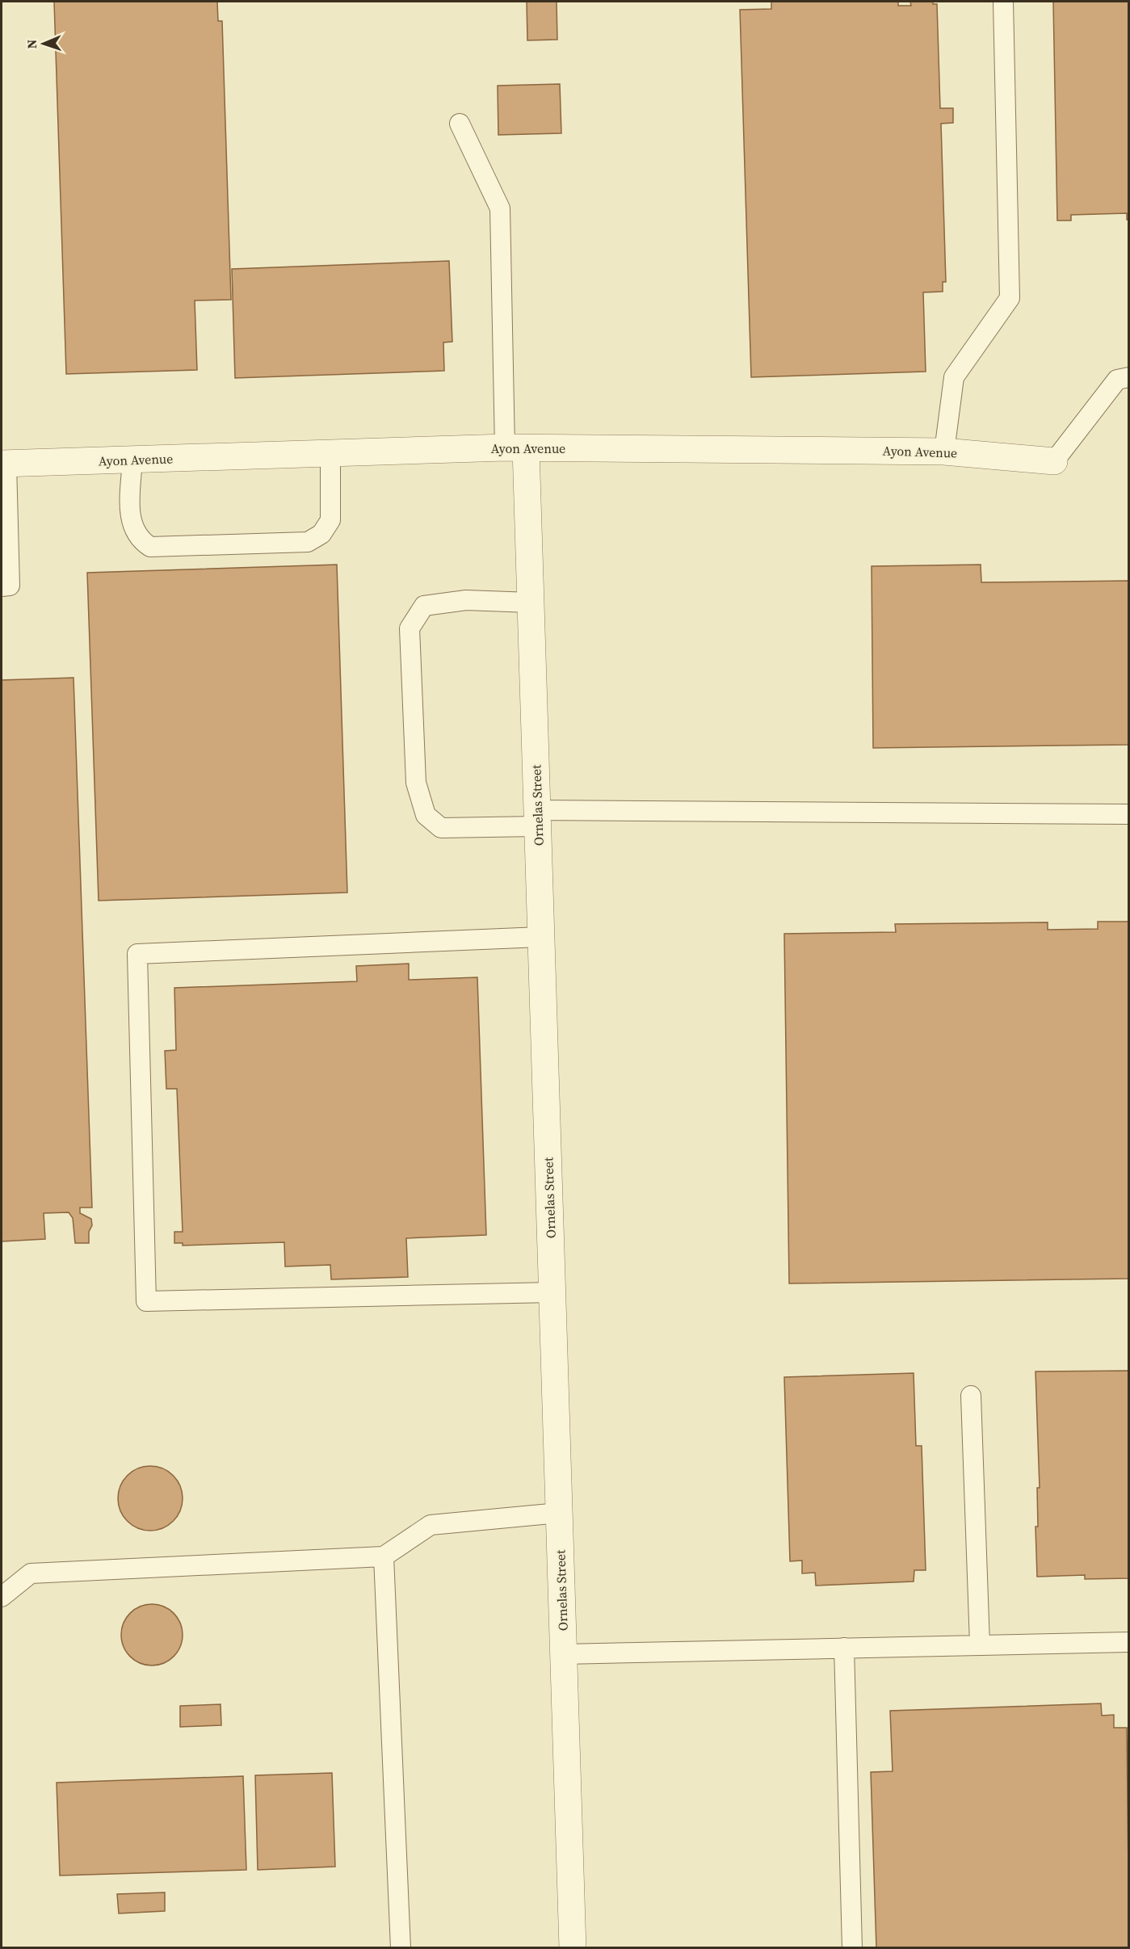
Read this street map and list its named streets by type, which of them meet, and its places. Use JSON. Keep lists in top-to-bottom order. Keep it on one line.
{"streets":{"street":["Ayon Avenue","Ornelas Street"]},"crossings":[["Ayon Avenue","Ornelas Street"]],"north":"left"}
